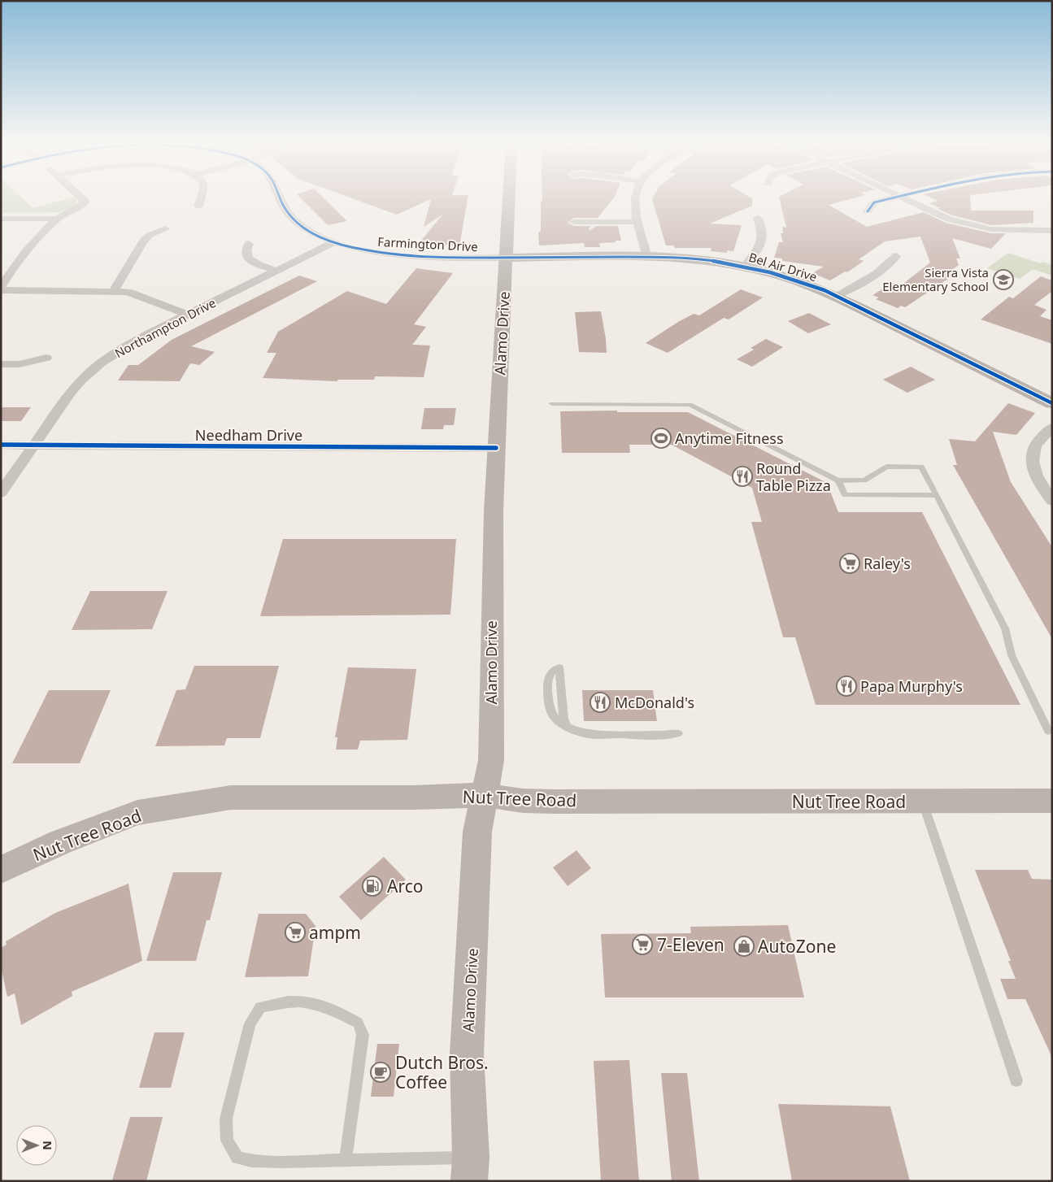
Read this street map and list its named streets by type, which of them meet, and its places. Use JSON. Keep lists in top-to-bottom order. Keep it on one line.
{"streets":{"main road":["Bel Air Drive","Alamo Drive","Nut Tree Road"],"street":["Farmington Drive","Northampton Drive","Needham Drive"]},"crossings":[["Farmington Drive","Bel Air Drive"],["Farmington Drive","Northampton Drive"],["Farmington Drive","Alamo Drive"],["Bel Air Drive","Alamo Drive"],["Northampton Drive","Needham Drive"],["Alamo Drive","Needham Drive"],["Alamo Drive","Nut Tree Road"]],"places":{"school or university":["Sierra Vista Elementary School"],"sports":["Anytime Fitness"],"restaurant":["Round Table Pizza","Papa Murphy's","McDonald's"],"supermarket":["Raley's","ampm","7-Eleven"],"fuel station":["Arco"],"shop":["AutoZone"],"cafe":["Dutch Bros. Coffee"]},"north":"right"}
